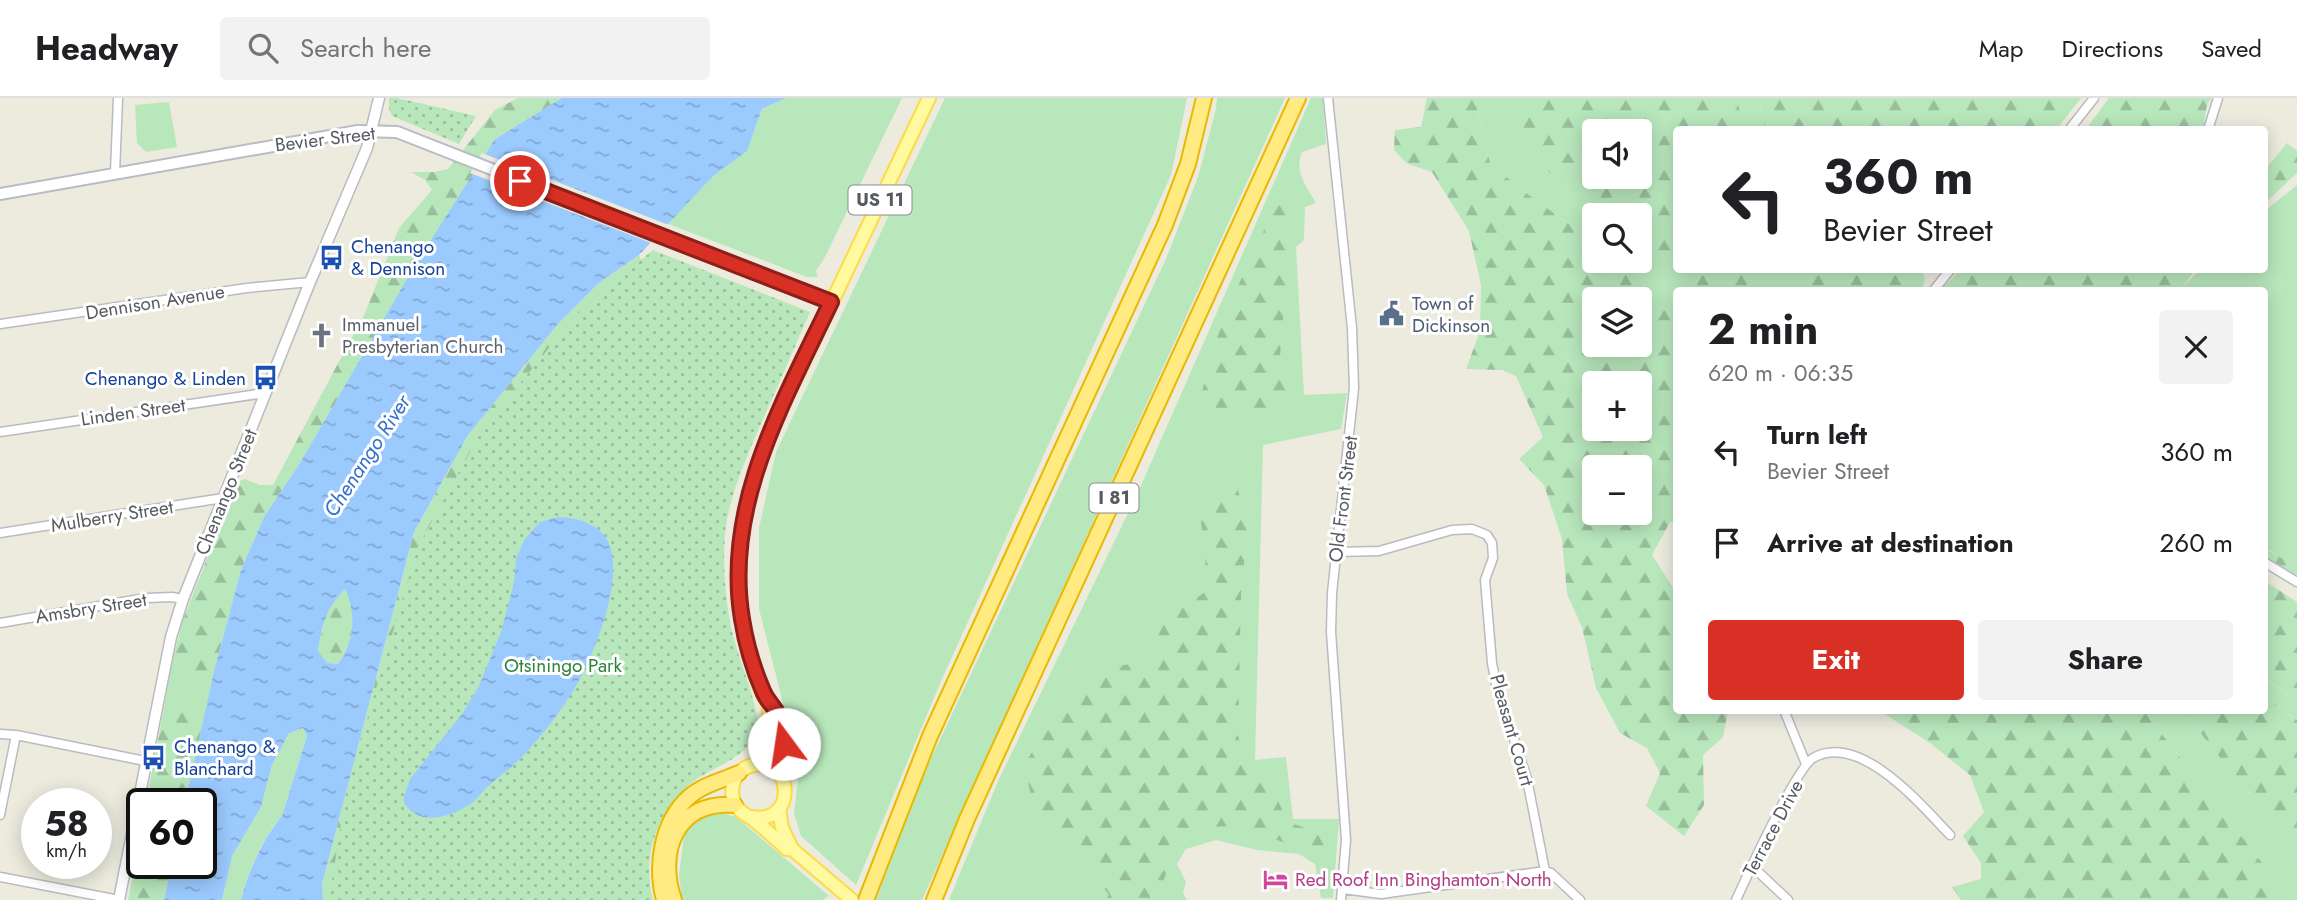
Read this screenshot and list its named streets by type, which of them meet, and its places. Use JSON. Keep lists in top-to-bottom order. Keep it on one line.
{"streets":{"highway":["I 81"],"main road":["Bevier Street","US 11"],"street":["Dennison Avenue","Linden Street","Chenango Street","Old Front Street","Mulberry Street","Amsbry Street","Pleasant Court","Terrace Drive"]},"crossings":[["Bevier Street","US 11"],["Bevier Street","Chenango Street"],["Dennison Avenue","Chenango Street"],["Linden Street","Chenango Street"],["Chenango Street","Mulberry Street"],["Chenango Street","Amsbry Street"],["Old Front Street","Pleasant Court"]],"water":["Chenango River"],"parks":["Otsiningo Park"],"places":{"bus stop":["Chenango & Dennison","Chenango & Linden","Chenango & Blanchard"],"public building":["Town of Dickinson"],"church":["Immanuel Presbyterian Church"],"hotel":["Red Roof Inn Binghamton North"]},"page":{"header":"Headway","search":"Search here","nav":["Map","Directions","Saved"],"map_buttons":["+","−"],"turn":["360 m","Bevier Street"],"heading":["2 min","620 m · 06:35"],"list":[{"name":"Turn left","note":"Bevier Street","value":"360 m"},{"name":"Arrive at destination","value":"260 m"}],"buttons":["Exit","Share"],"speed":"58 km/h","limit":"60"}}
